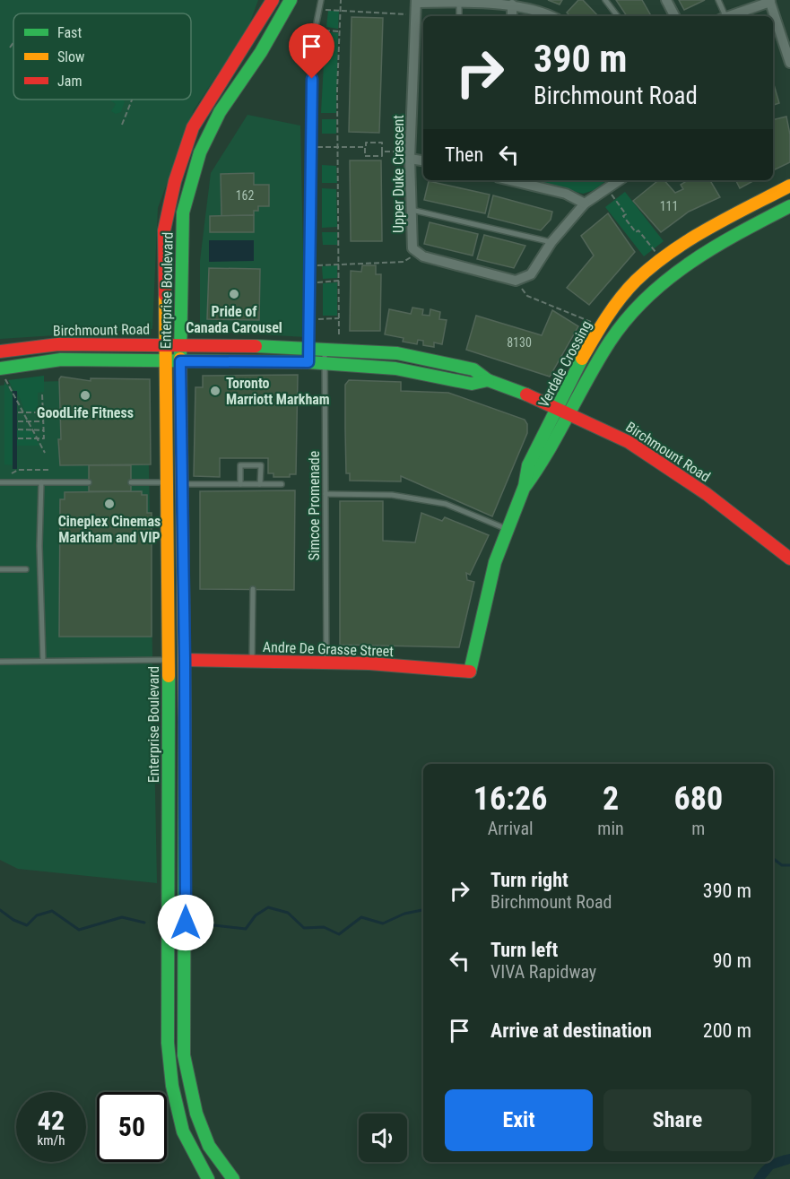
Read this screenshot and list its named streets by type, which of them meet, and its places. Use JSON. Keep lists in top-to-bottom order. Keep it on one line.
{"streets":{"main road":["Enterprise Boulevard","Birchmount Road","Verdale Crossing","Andre De Grasse Street"],"street":["Upper Duke Crescent"],"lane":["Simcoe Promenade"]},"crossings":[["Enterprise Boulevard","Birchmount Road"],["Enterprise Boulevard","Andre De Grasse Street"],["Birchmount Road","Verdale Crossing"],["Birchmount Road","Simcoe Promenade"],["Verdale Crossing","Andre De Grasse Street"],["Simcoe Promenade","Andre De Grasse Street"]],"places":["Pride of Canada Carousel","Toronto Marriott Markham","GoodLife Fitness","Cineplex Cinemas Markham and VIP"],"house_numbers":["162","111","8130"],"legend":["Fast","Slow","Jam"],"page":{"turn":["390 m","Birchmount Road"],"then":"Then","eta":["16:26","Arrival","2","min","680","m"],"list":[{"name":"Turn right","note":"Birchmount Road","value":"390 m"},{"name":"Turn left","note":"VIVA Rapidway","value":"90 m"},{"name":"Arrive at destination","value":"200 m"}],"buttons":["Exit","Share"],"speed":"42 km/h","limit":"50"}}
